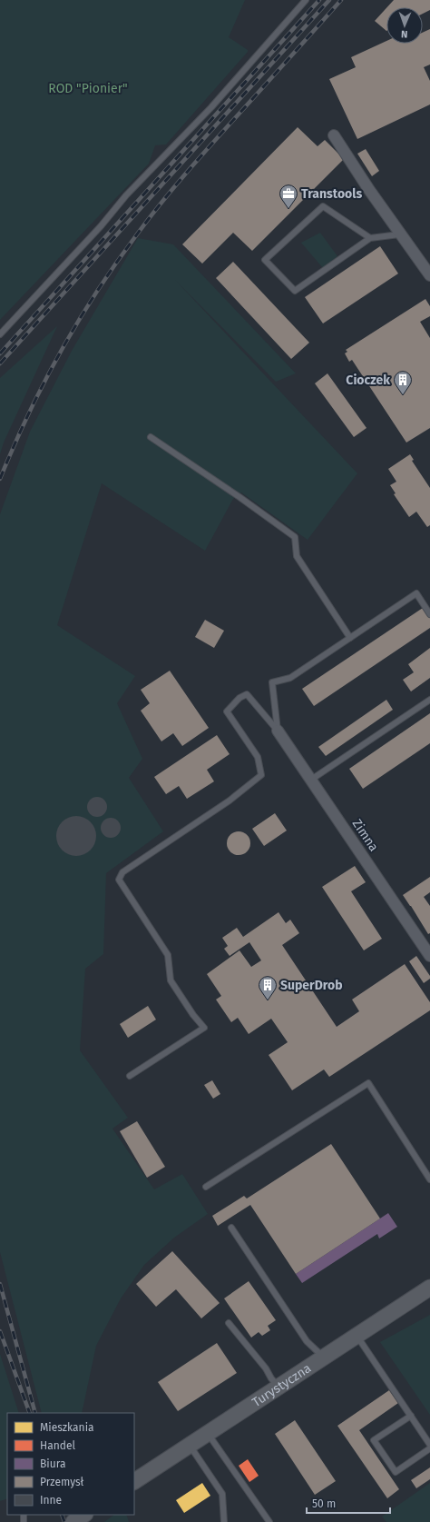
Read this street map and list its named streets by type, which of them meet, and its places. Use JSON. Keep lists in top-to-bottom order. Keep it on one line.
{"streets":{"main road":["Turystyczna"],"street":["Zimna"]},"parks":["ROD \"Pionier\""],"places":{"office":["Transtools"],"building":["Cioczek","SuperDrob"]},"legend":["Mieszkania","Handel","Biura","Przemysł","Inne"],"scale_bar":"50 m","north":"bottom"}
